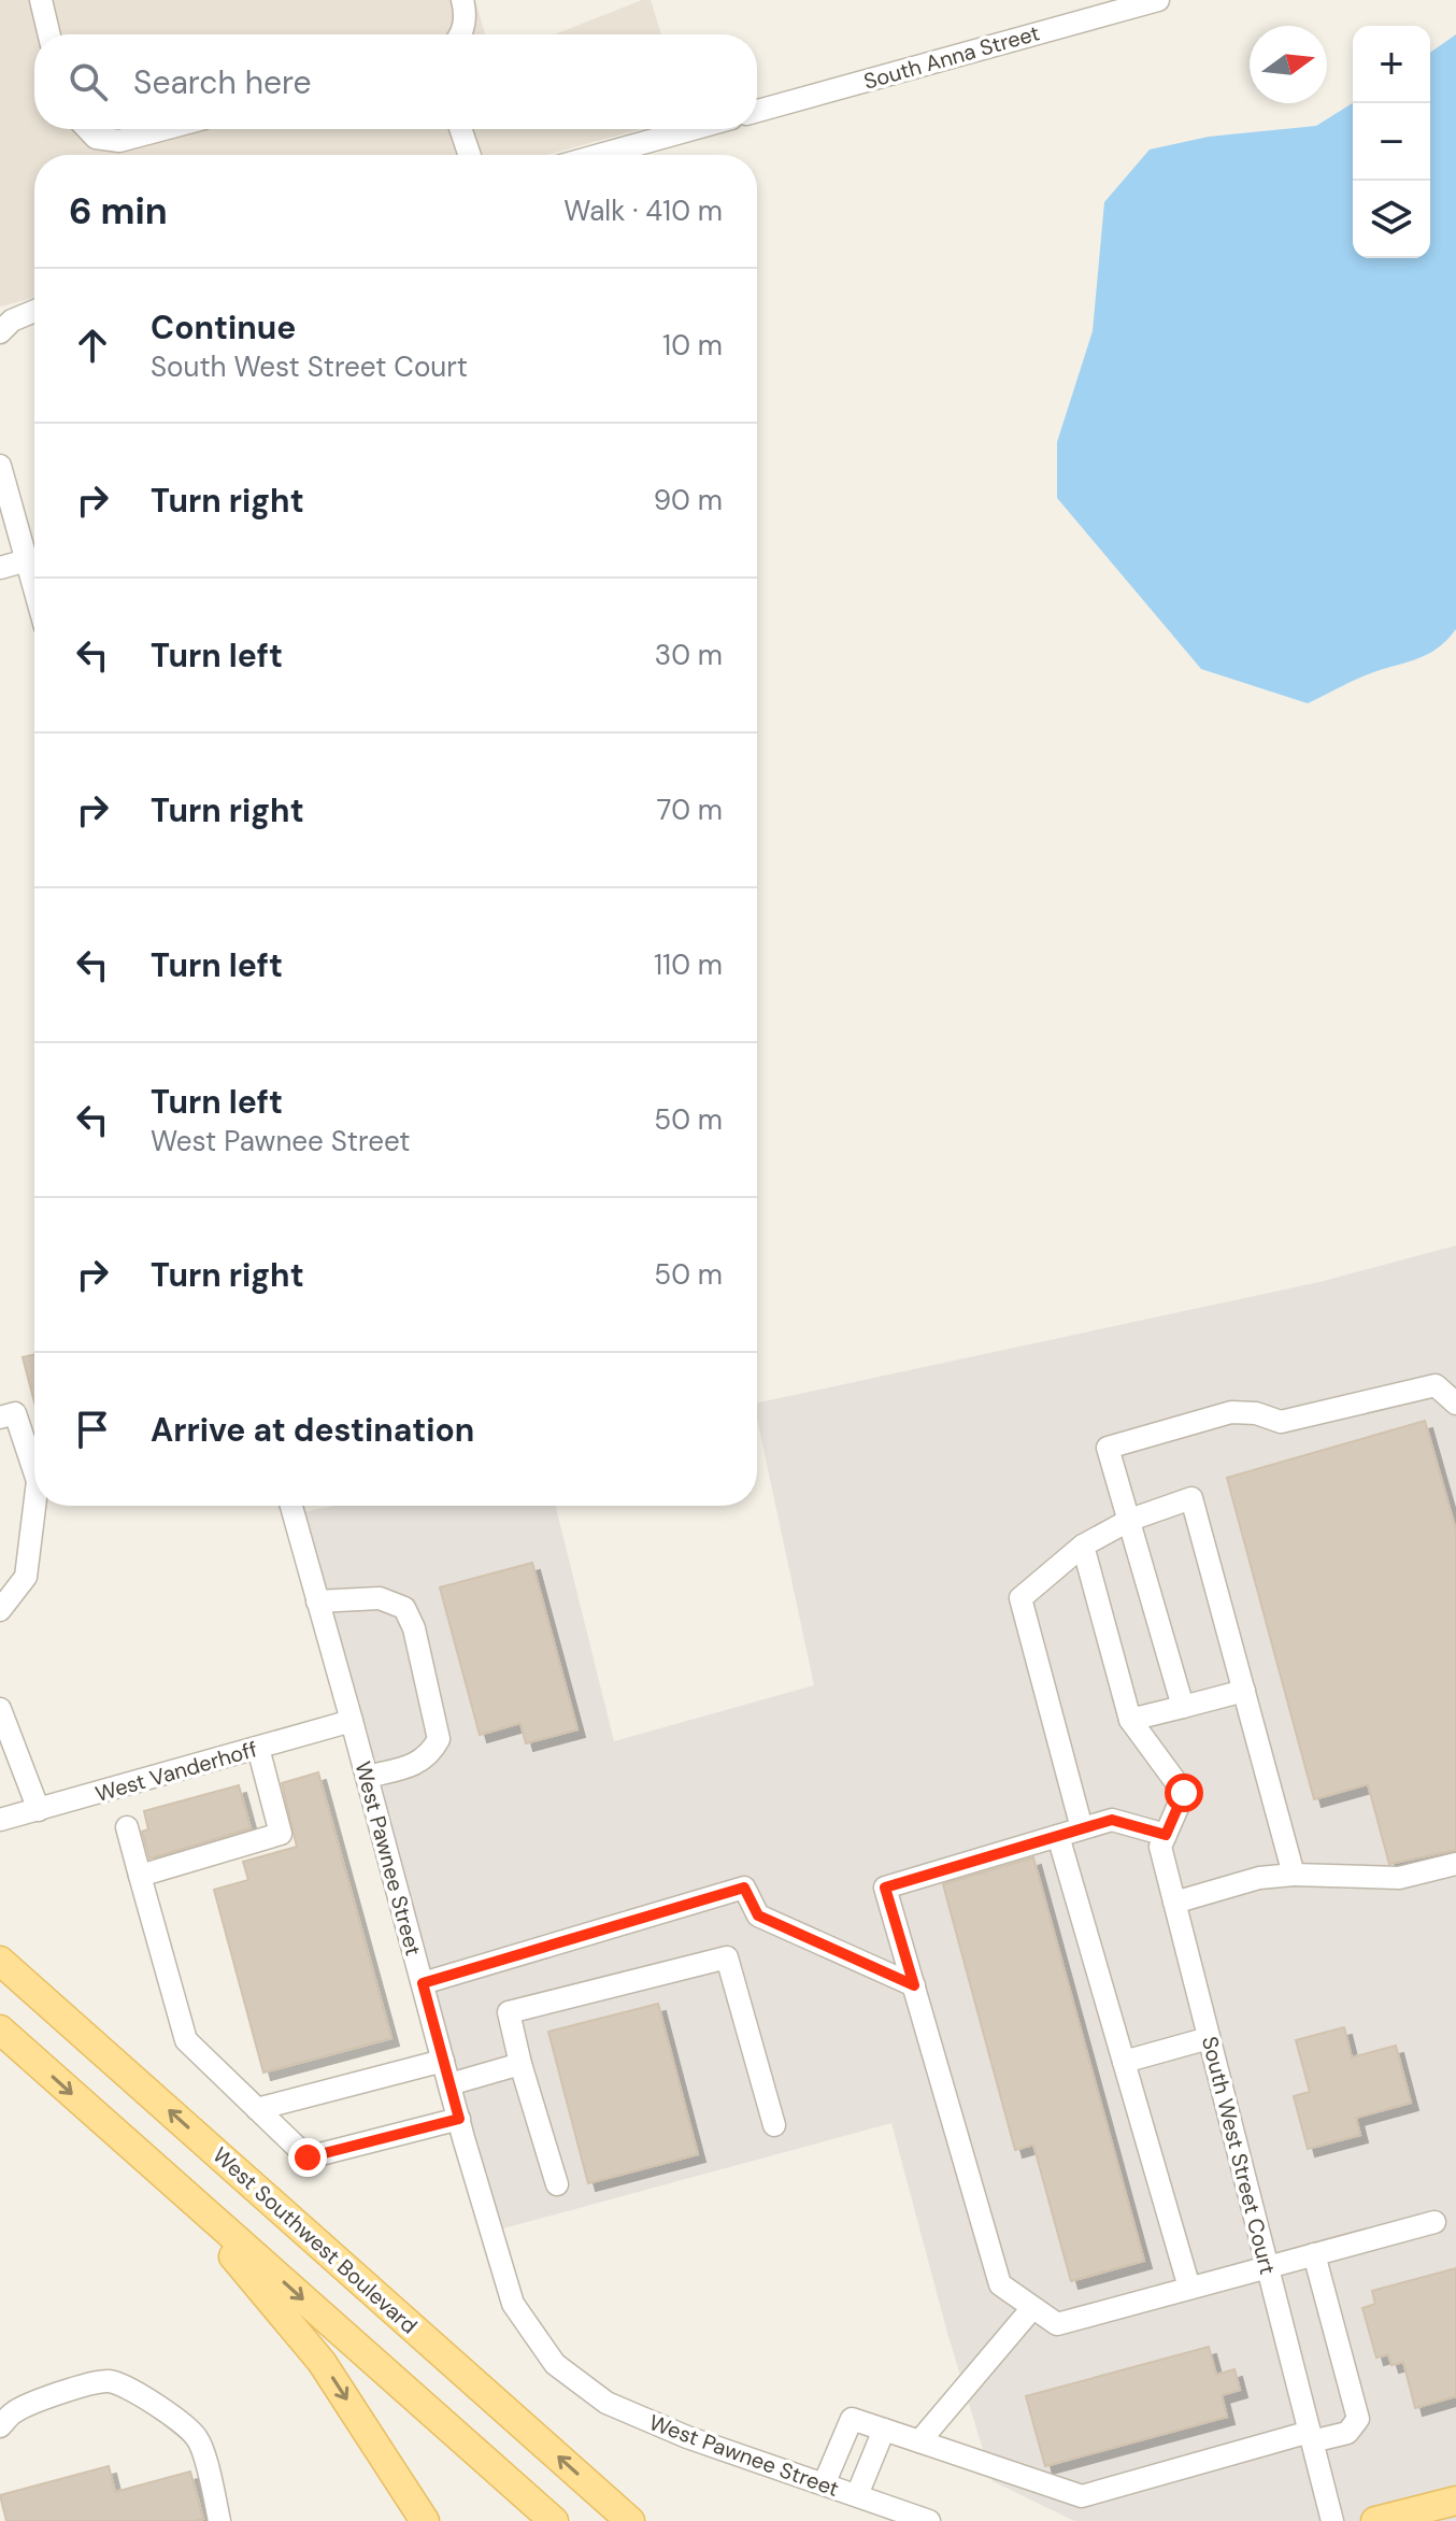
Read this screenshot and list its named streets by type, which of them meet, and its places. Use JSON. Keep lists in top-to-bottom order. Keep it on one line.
{"streets":{"main road":["West Southwest Boulevard"],"street":["South Anna Street","West Vanderhoff","West Pawnee Street","South West Street Court"]},"crossings":[["West Vanderhoff","West Pawnee Street"]],"north":"right","page":{"map_buttons":["+","−"],"search":"Search here","heading":["6 min","Walk · 410 m"],"list":[["Continue","South West Street Court","10 m"],["Turn right","90 m"],["Turn left","30 m"],["Turn right","70 m"],["Turn left","110 m"],["Turn left","West Pawnee Street","50 m"],["Turn right","50 m"],"Arrive at destination"]}}
